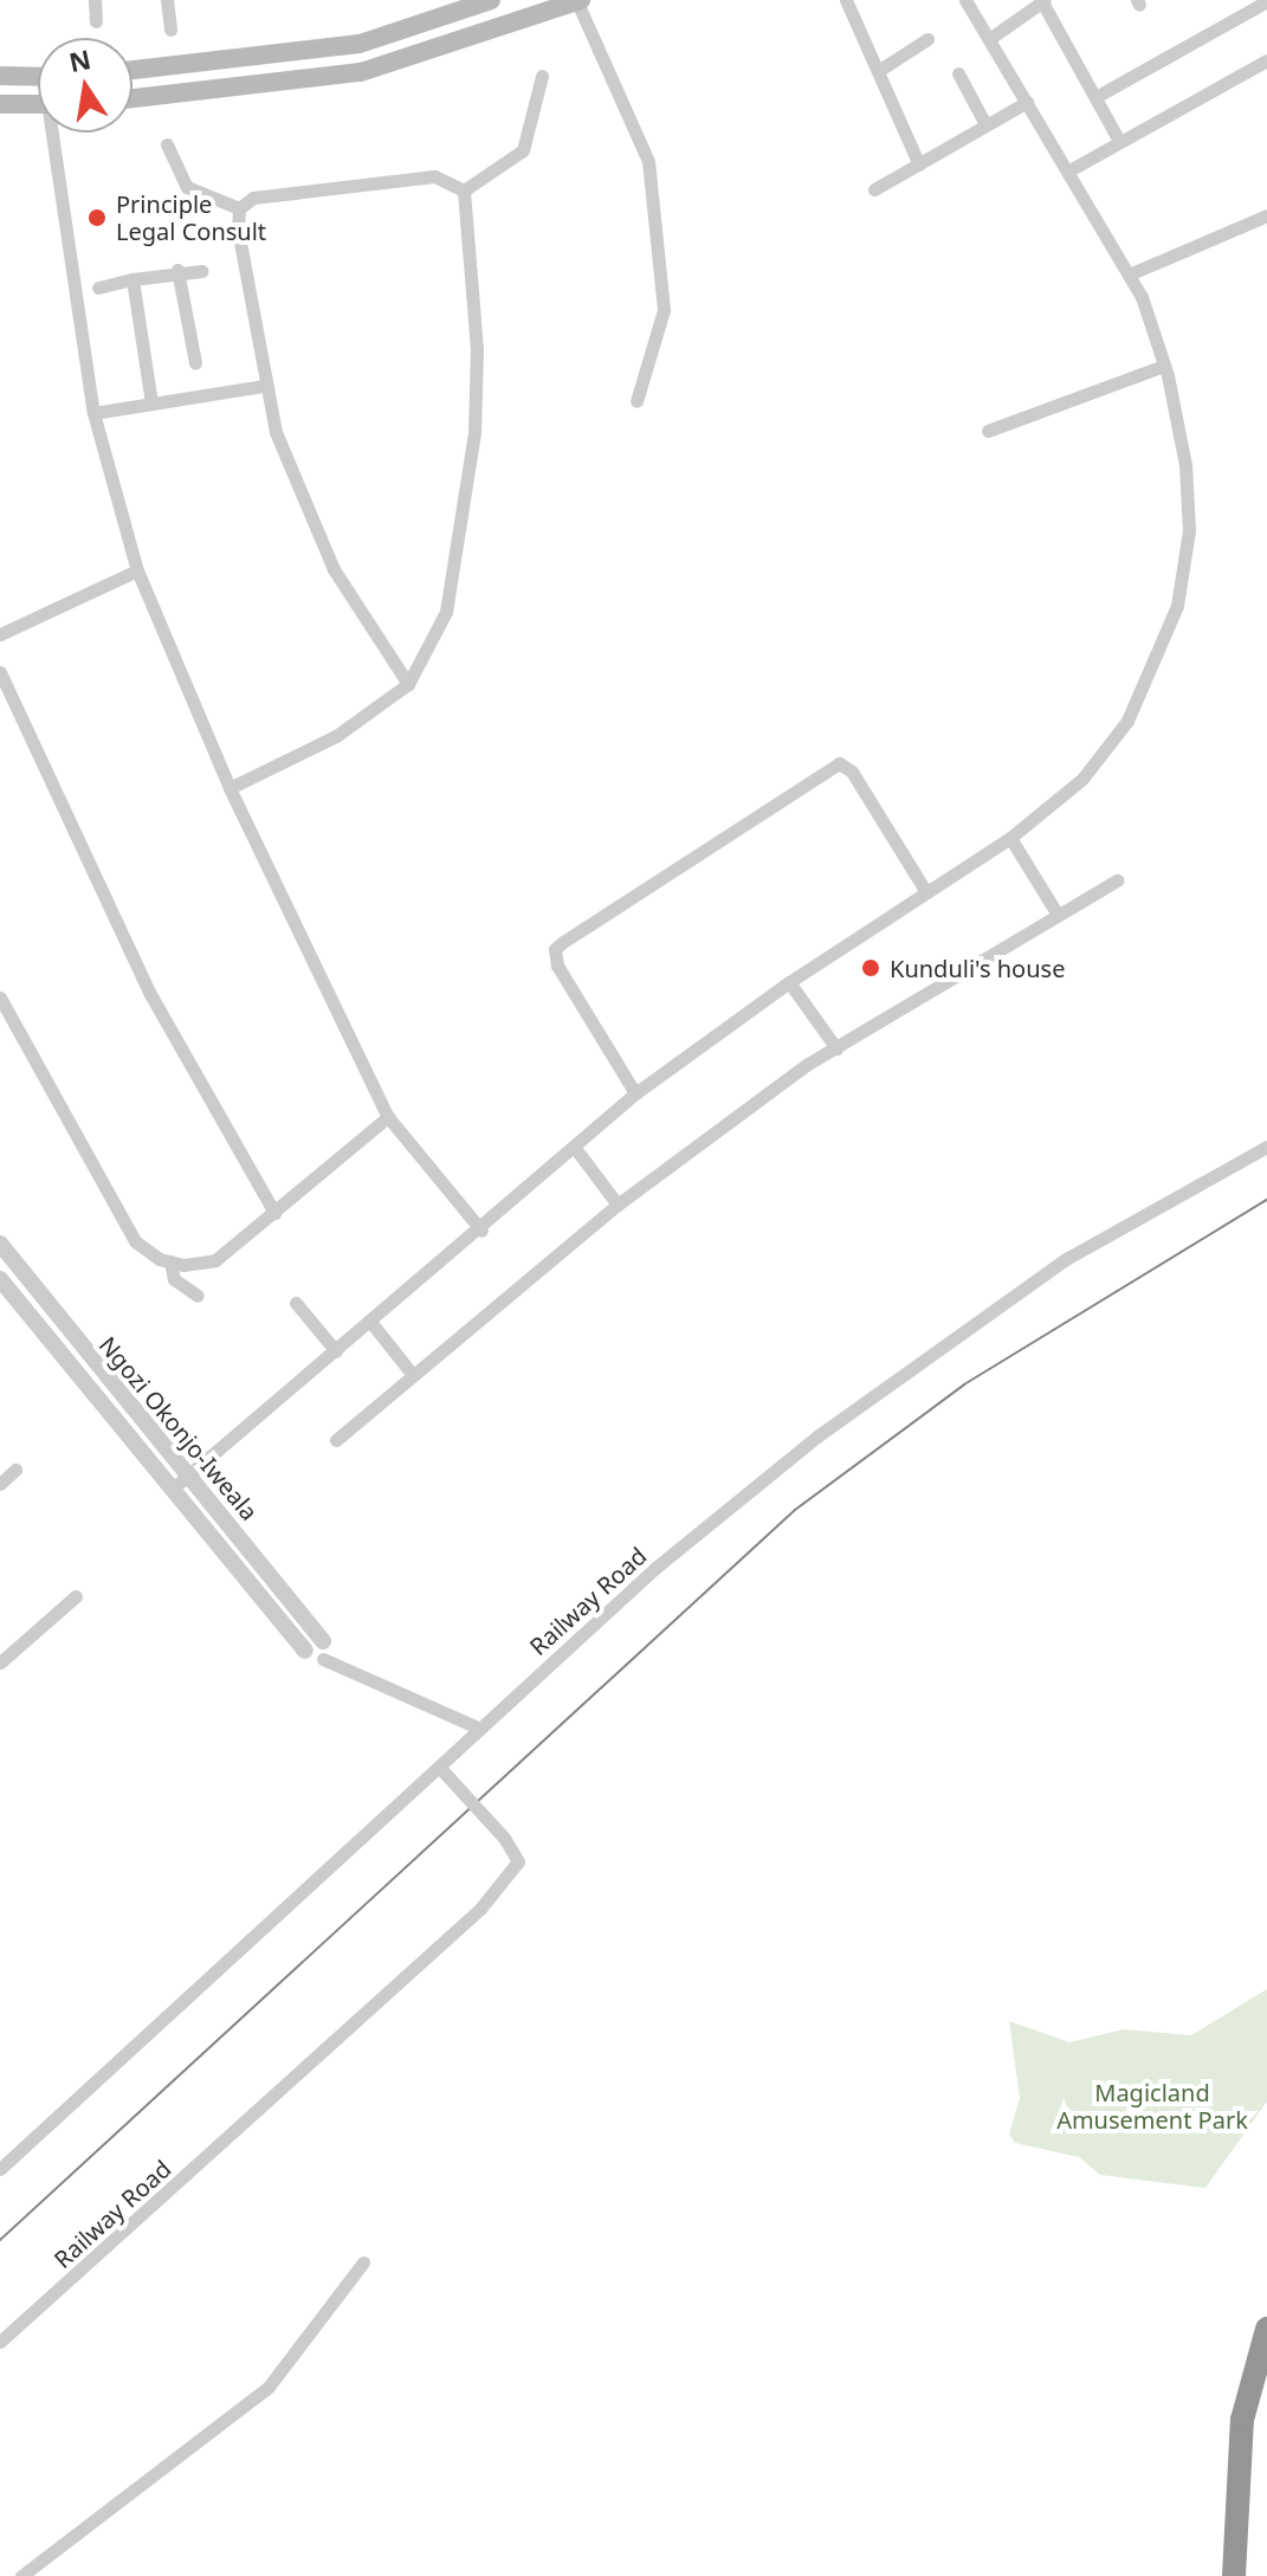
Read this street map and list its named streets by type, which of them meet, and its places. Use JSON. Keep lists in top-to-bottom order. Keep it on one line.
{"streets":{"street":["Ngozi Okonjo-Iweala","Railway Road"]},"parks":["Magicland Amusement Park"],"places":["Principle Legal Consult","Kunduli's house"],"north":"top"}
